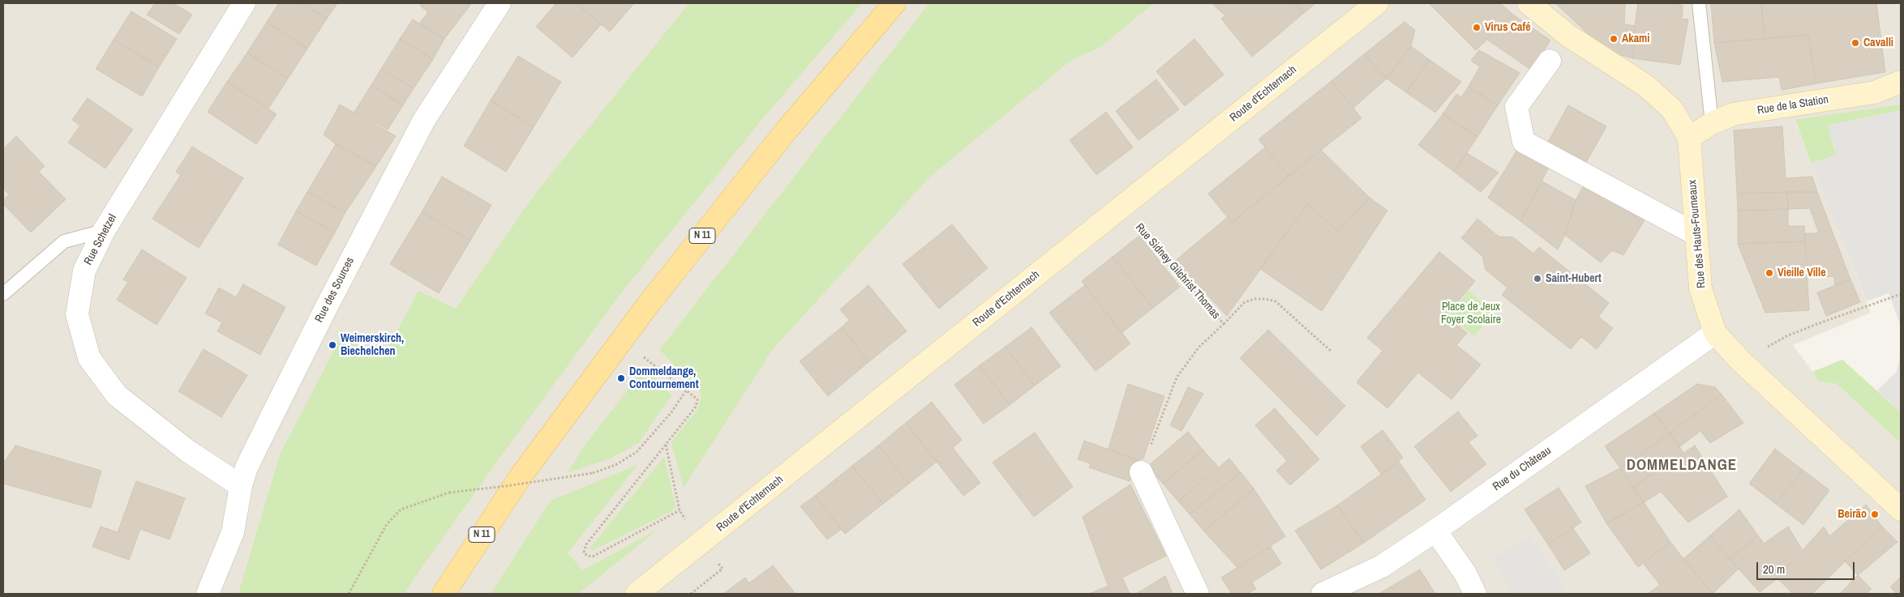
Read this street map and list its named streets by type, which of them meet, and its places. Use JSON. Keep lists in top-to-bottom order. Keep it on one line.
{"streets":{"main road":["N 11"],"street":["Route d'Echternach","Rue de la Station","Rue des Hauts-Fourneaux","Rue Schetzel","Rue des Sources","Rue du Château"],"path":["Rue Sidney Gilchrist Thomas"]},"crossings":[["Route d'Echternach","Rue Sidney Gilchrist Thomas"],["Rue de la Station","Rue des Hauts-Fourneaux"],["Rue des Hauts-Fourneaux","Rue du Château"],["Rue Schetzel","Rue des Sources"]],"districts":["DOMMELDANGE"],"parks":["Place de Jeux Foyer Scolaire"],"places":["Virus Café","Akami","Cavalli","Vieille Ville","Saint-Hubert","Weimerskirch, Biechelchen","Dommeldange, Contournement","Beirão"],"scale_bar":"20 m"}
